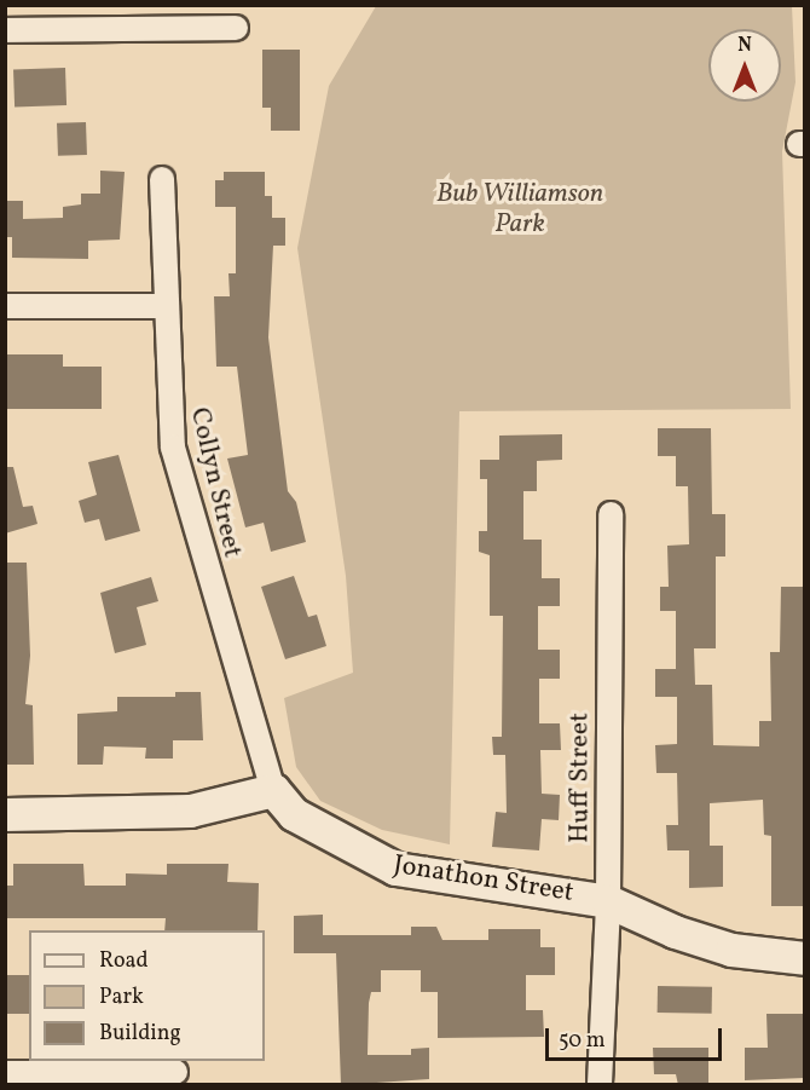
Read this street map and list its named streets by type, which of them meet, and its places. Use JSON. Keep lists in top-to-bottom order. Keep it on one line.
{"streets":{"street":["Collyn Street","Huff Street","Jonathon Street"]},"crossings":[["Collyn Street","Jonathon Street"],["Huff Street","Jonathon Street"]],"parks":["Bub Williamson Park"],"legend":["Road","Park","Building"],"scale_bar":"50 m","north":"top"}
